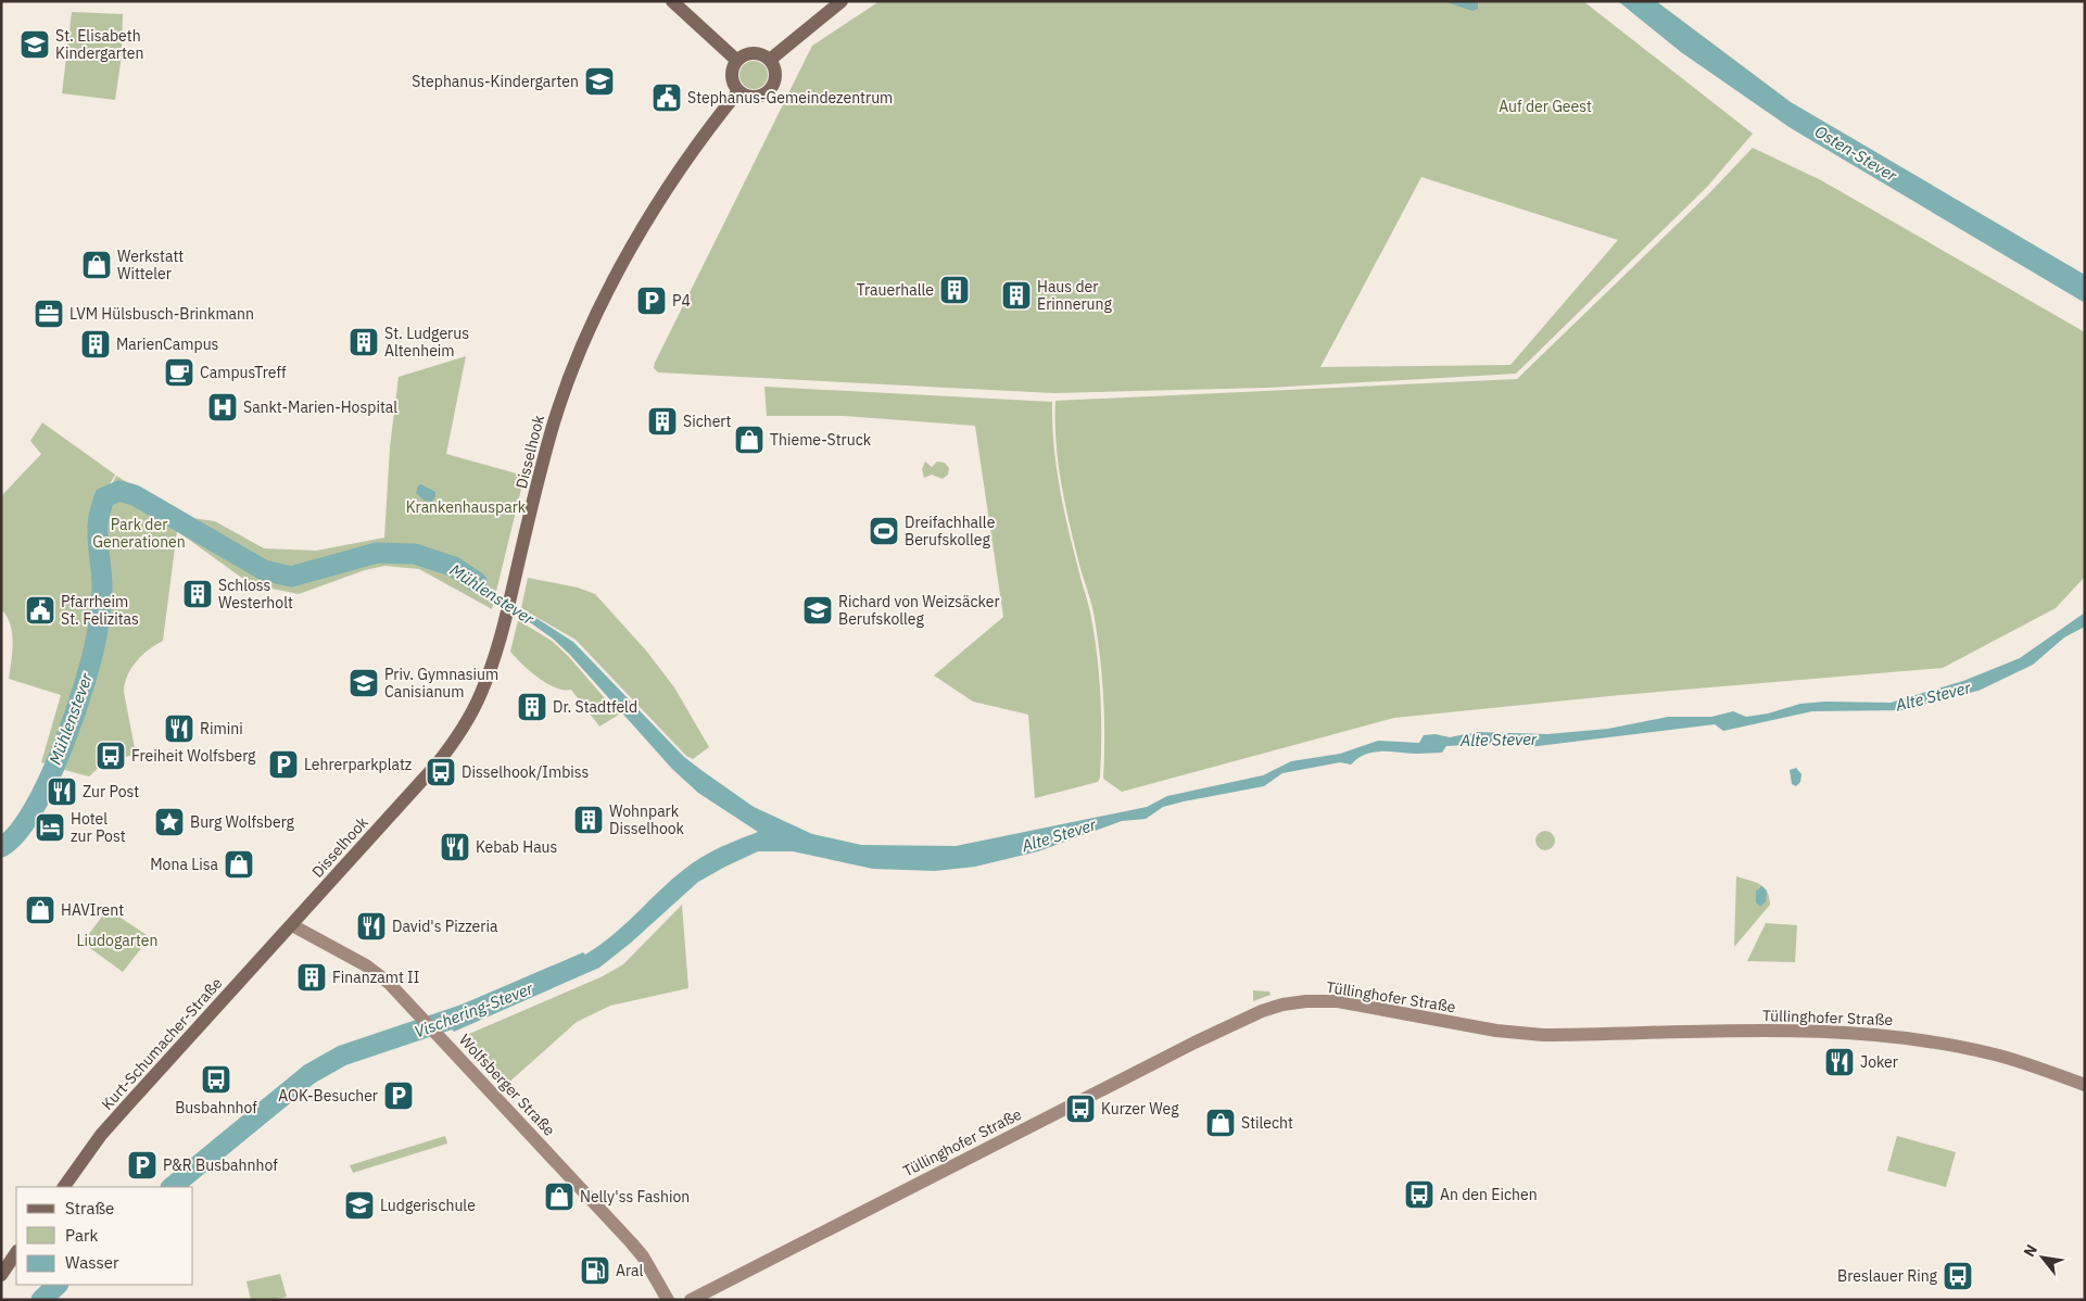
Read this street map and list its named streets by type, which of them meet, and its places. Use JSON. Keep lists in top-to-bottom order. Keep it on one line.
{"streets":{"main road":["Disselhook","Tüllinghofer Straße","Kurt-Schumacher-Straße","Wolfsberger Straße"]},"crossings":[["Disselhook","Kurt-Schumacher-Straße"],["Disselhook","Wolfsberger Straße"],["Kurt-Schumacher-Straße","Wolfsberger Straße"]],"water":["Osten-Stever","Mühlenstever","Alte Stever","Vischering-Stever"],"parks":["Auf der Geest","Krankenhauspark","Park der Generationen","Liudogarten"],"places":{"school or university":["St. Elisabeth Kindergarten","Stephanus-Kindergarten","Richard von Weizsäcker Berufskolleg","Priv. Gymnasium Canisianum","Ludgerischule"],"public building":["Stephanus-Gemeindezentrum","Pfarrheim St. Felizitas"],"shop":["Werkstatt Witteler","Thieme-Struck","Mona Lisa","HAVIrent","Stilecht","Nelly'ss Fashion"],"building":["Trauerhalle","Haus der Erinnerung","St. Ludgerus Altenheim","MarienCampus","Sichert","Schloss Westerholt","Dr. Stadtfeld","Wohnpark Disselhook","Finanzamt II"],"parking":["P4","Lehrerparkplatz","AOK-Besucher","P&R Busbahnhof"],"office":["LVM Hülsbusch-Brinkmann"],"cafe":["CampusTreff"],"hospital":["Sankt-Marien-Hospital"],"sports":["Dreifachhalle Berufskolleg"],"restaurant":["Rimini","Zur Post","Kebab Haus","David's Pizzeria","Joker"],"bus stop":["Freiheit Wolfsberg","Disselhook/Imbiss","Busbahnhof","Kurzer Weg","An den Eichen","Breslauer Ring"],"place":["Burg Wolfsberg"],"hotel":["Hotel zur Post"],"fuel station":["Aral"]},"legend":["Straße","Park","Wasser"],"north":"top left"}
